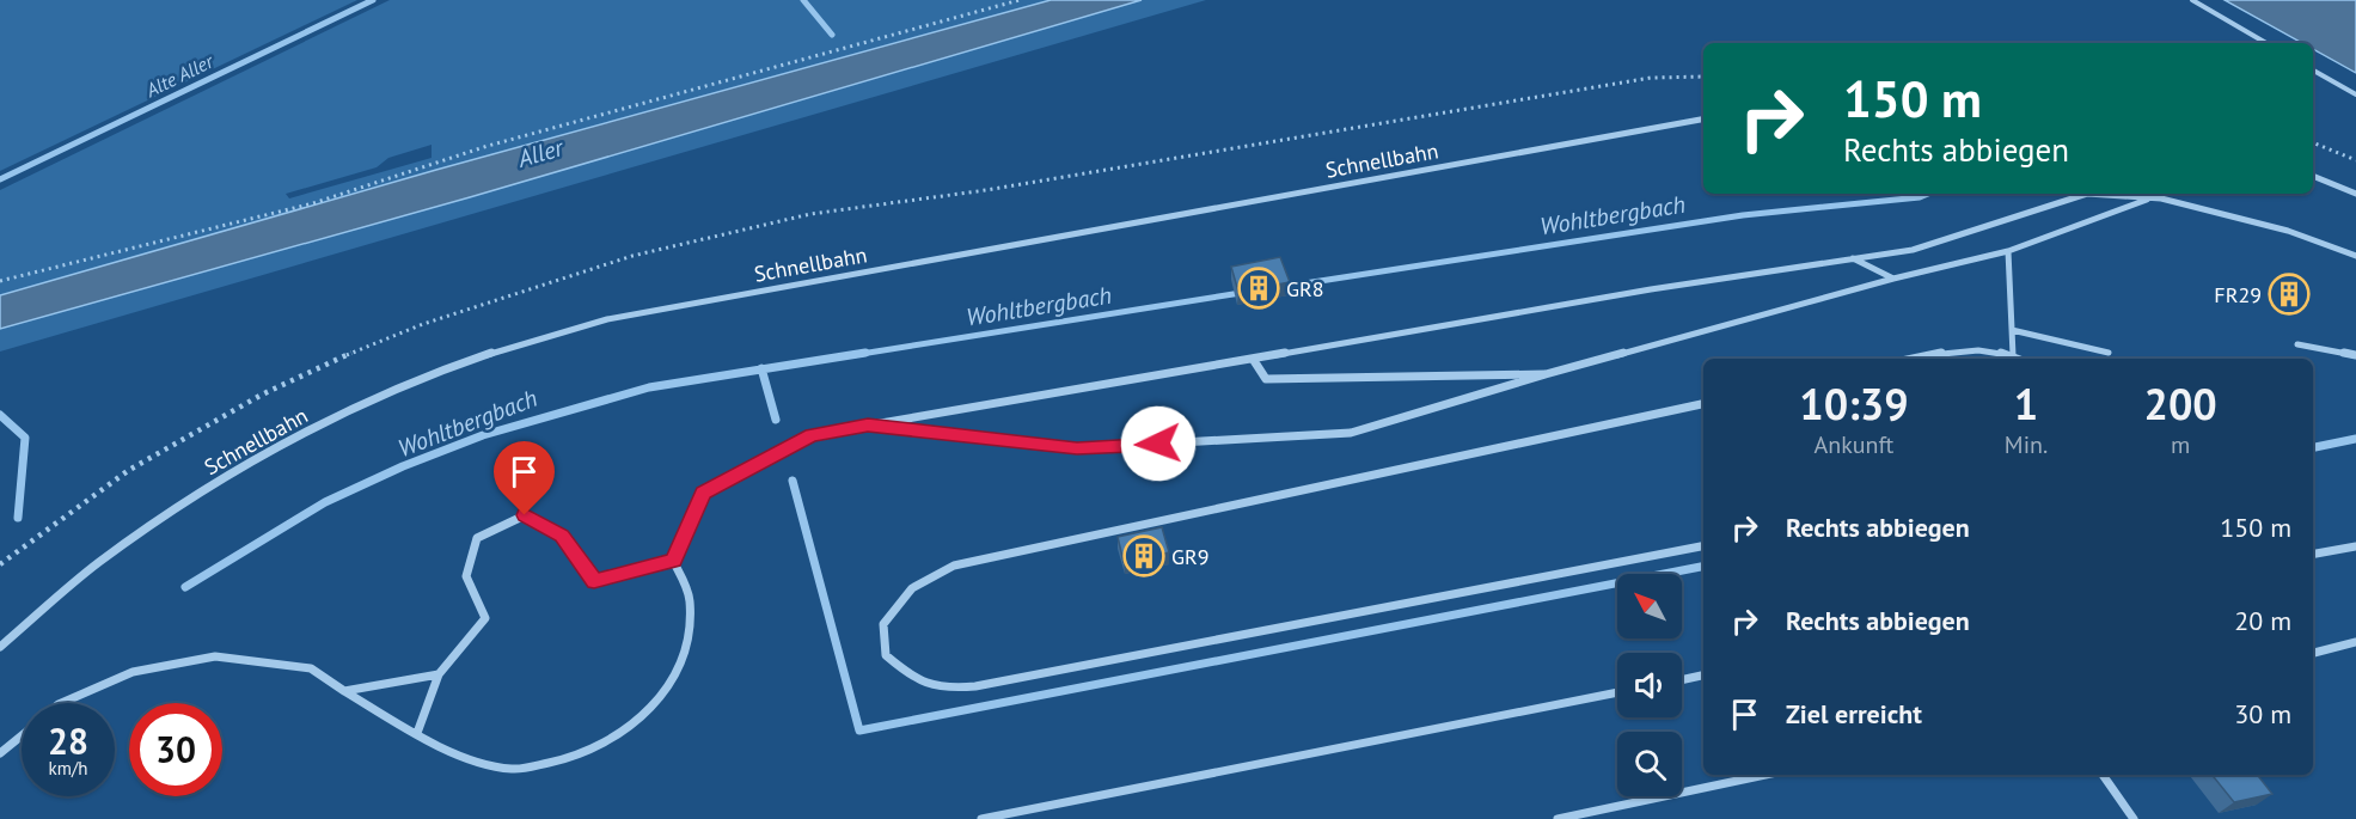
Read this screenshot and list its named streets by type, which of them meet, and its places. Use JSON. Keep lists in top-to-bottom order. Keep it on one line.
{"streets":{"street":["Schnellbahn"]},"water":["Alte Aller","Aller","Wohltbergbach"],"places":{"building":["GR8","FR29","GR9"]},"north":"top left","page":{"turn":["150 m","Rechts abbiegen"],"eta":["10:39","Ankunft","1","Min.","200","m"],"list":[{"name":"Rechts abbiegen","value":"150 m"},{"name":"Rechts abbiegen","value":"20 m"},{"name":"Ziel erreicht","value":"30 m"}],"speed":"28 km/h","limit":"30"}}
